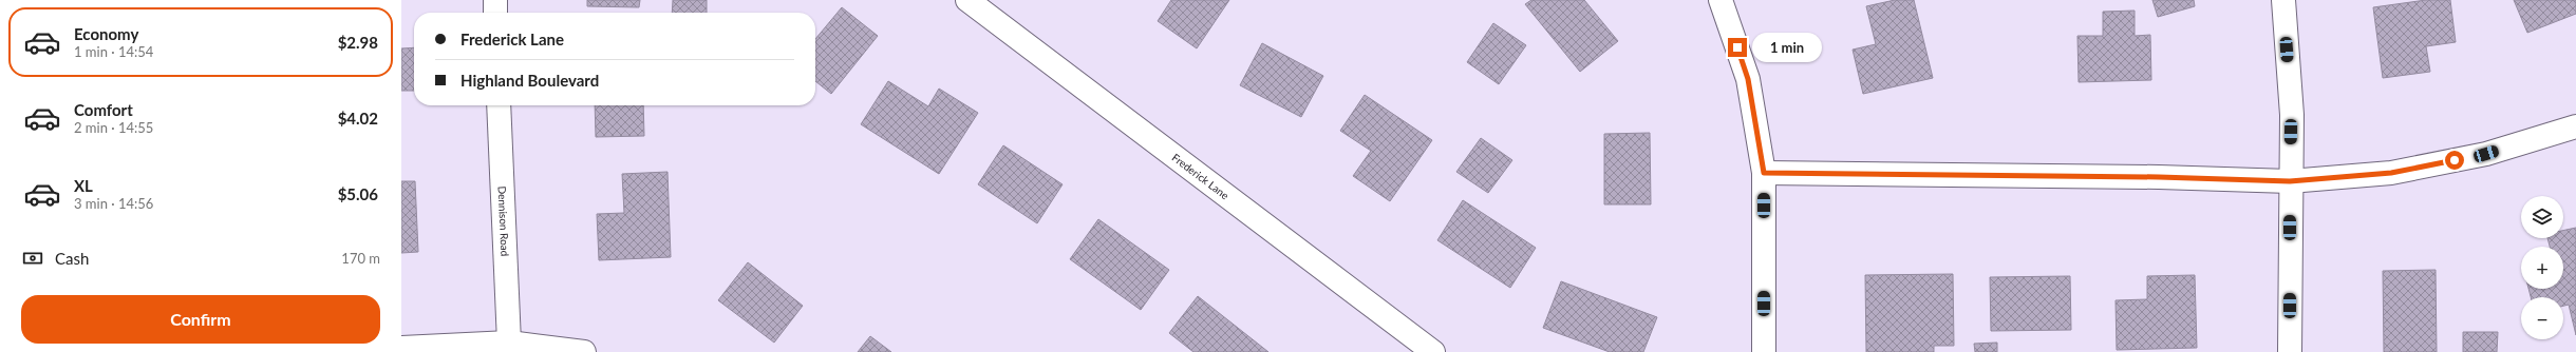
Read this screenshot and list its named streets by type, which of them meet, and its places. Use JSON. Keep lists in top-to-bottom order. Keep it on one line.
{"streets":{"street":["Frederick Lane","Dennison Road"]},"page":{"list":[{"name":"Economy","note":"1 min · 14:54","value":"$2.98"},{"name":"Comfort","note":"2 min · 14:55","value":"$4.02"},{"name":"XL","note":"3 min · 14:56","value":"$5.06"}],"banner":["Frederick Lane","Highland Boulevard"],"bubble":"1 min","map_buttons":["+","−"],"pay":["Cash","170 m"],"buttons":"Confirm"}}
